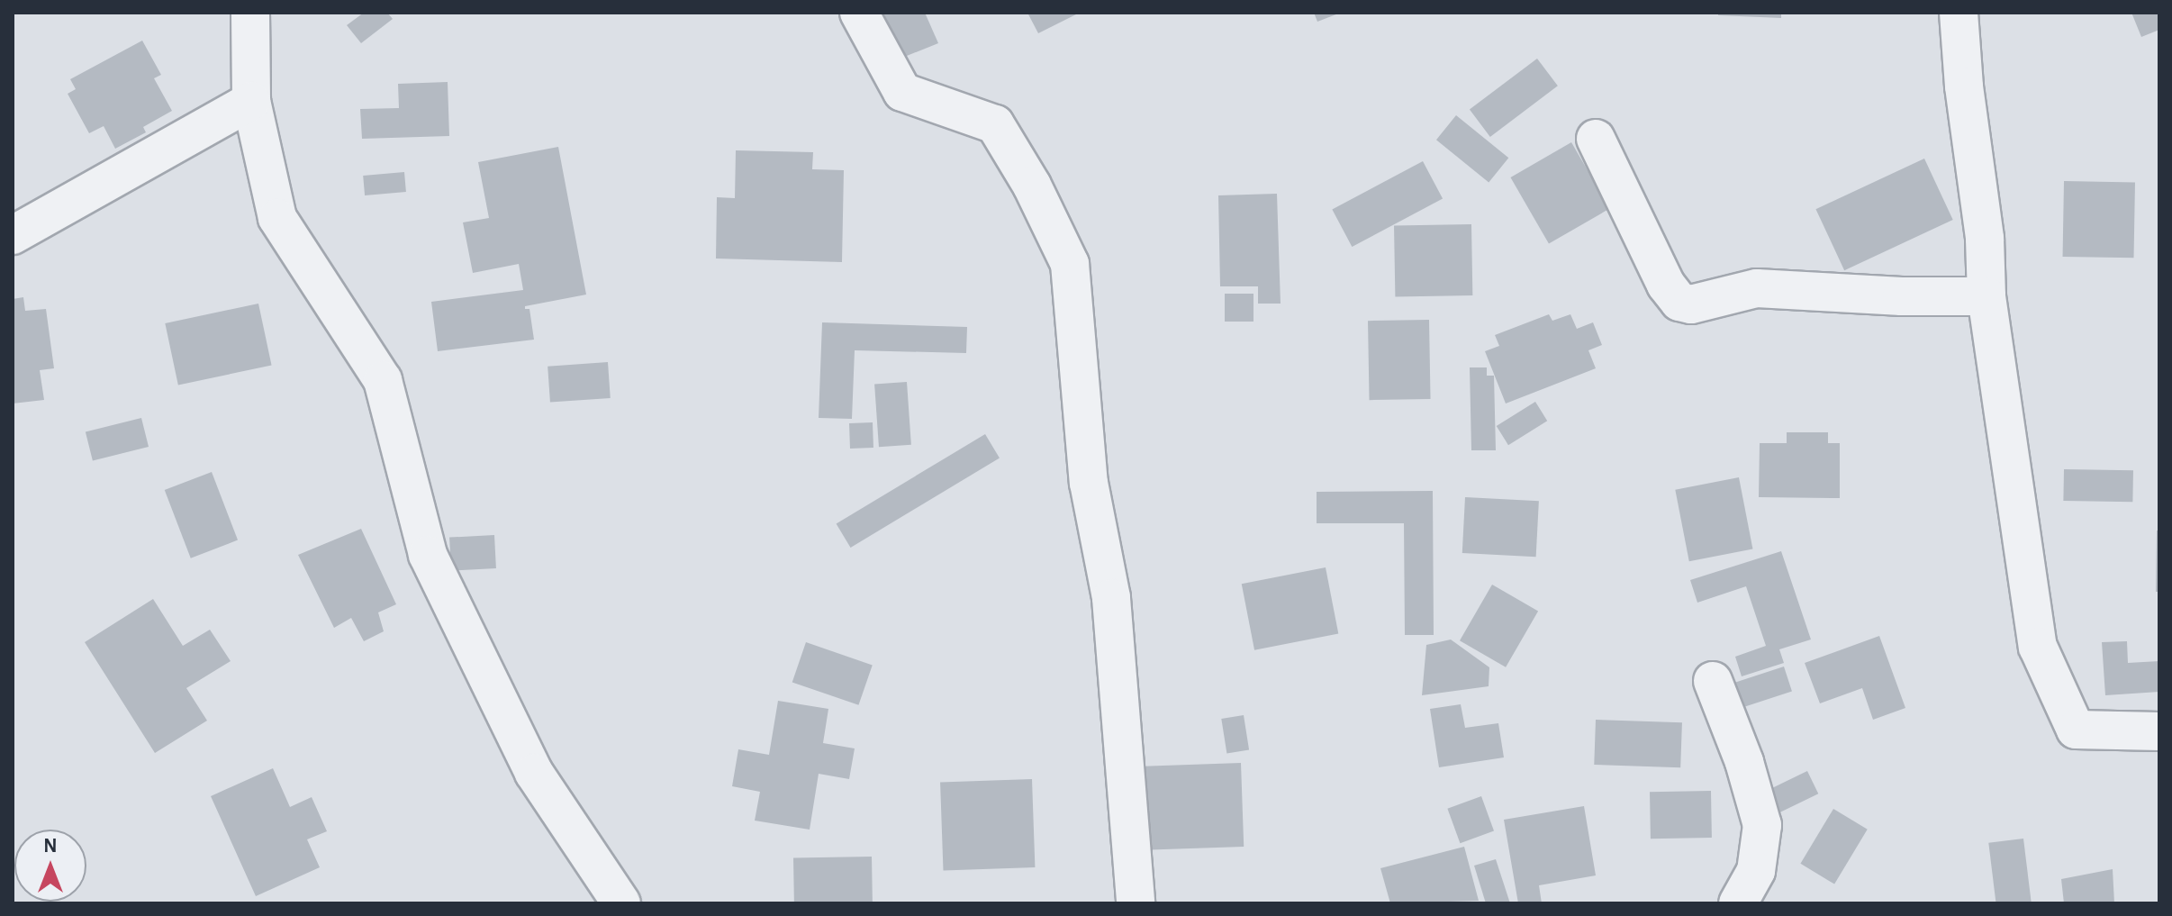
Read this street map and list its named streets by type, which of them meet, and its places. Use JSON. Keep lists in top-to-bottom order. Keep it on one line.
{"north":"top"}
